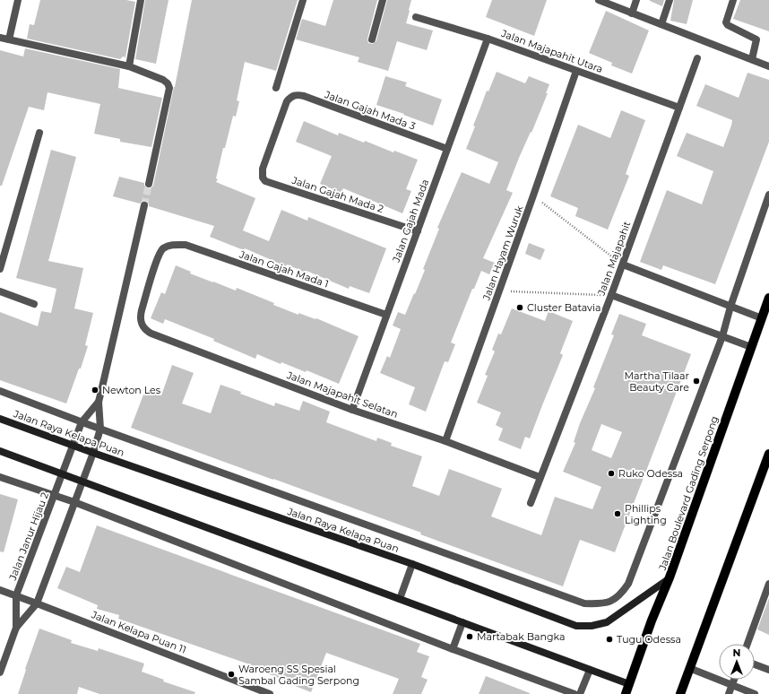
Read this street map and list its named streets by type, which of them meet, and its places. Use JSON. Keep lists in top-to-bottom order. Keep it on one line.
{"streets":{"main road":["Jalan Boulevard Gading Serpong"],"street":["Jalan Majapahit Utara","Jalan Gajah Mada 3","Jalan Gajah Mada 2","Jalan Gajah Mada","Jalan Hayam Wuruk","Jalan Majapahit","Jalan Gajah Mada 1","Jalan Majapahit Selatan","Jalan Raya Kelapa Puan","Jalan Janur Hijau 2","Jalan Kelapa Puan 11"]},"crossings":[["Jalan Majapahit Utara","Jalan Gajah Mada"],["Jalan Majapahit Utara","Jalan Hayam Wuruk"],["Jalan Majapahit Utara","Jalan Majapahit"],["Jalan Gajah Mada 3","Jalan Gajah Mada 2"],["Jalan Gajah Mada 3","Jalan Gajah Mada"],["Jalan Gajah Mada 2","Jalan Gajah Mada"],["Jalan Gajah Mada","Jalan Gajah Mada 1"],["Jalan Gajah Mada","Jalan Majapahit Selatan"],["Jalan Hayam Wuruk","Jalan Majapahit Selatan"],["Jalan Majapahit","Jalan Majapahit Selatan"],["Jalan Gajah Mada 1","Jalan Majapahit Selatan"],["Jalan Raya Kelapa Puan","Jalan Boulevard Gading Serpong"],["Jalan Raya Kelapa Puan","Jalan Janur Hijau 2"],["Jalan Janur Hijau 2","Jalan Kelapa Puan 11"]],"places":["Cluster Batavia","Martha Tilaar Beauty Care","Newton Les","Ruko Odessa","Phillips Lighting","Martabak Bangka","Tugu Odessa","Waroeng SS Spesial Sambal Gading Serpong"],"north":"top"}
